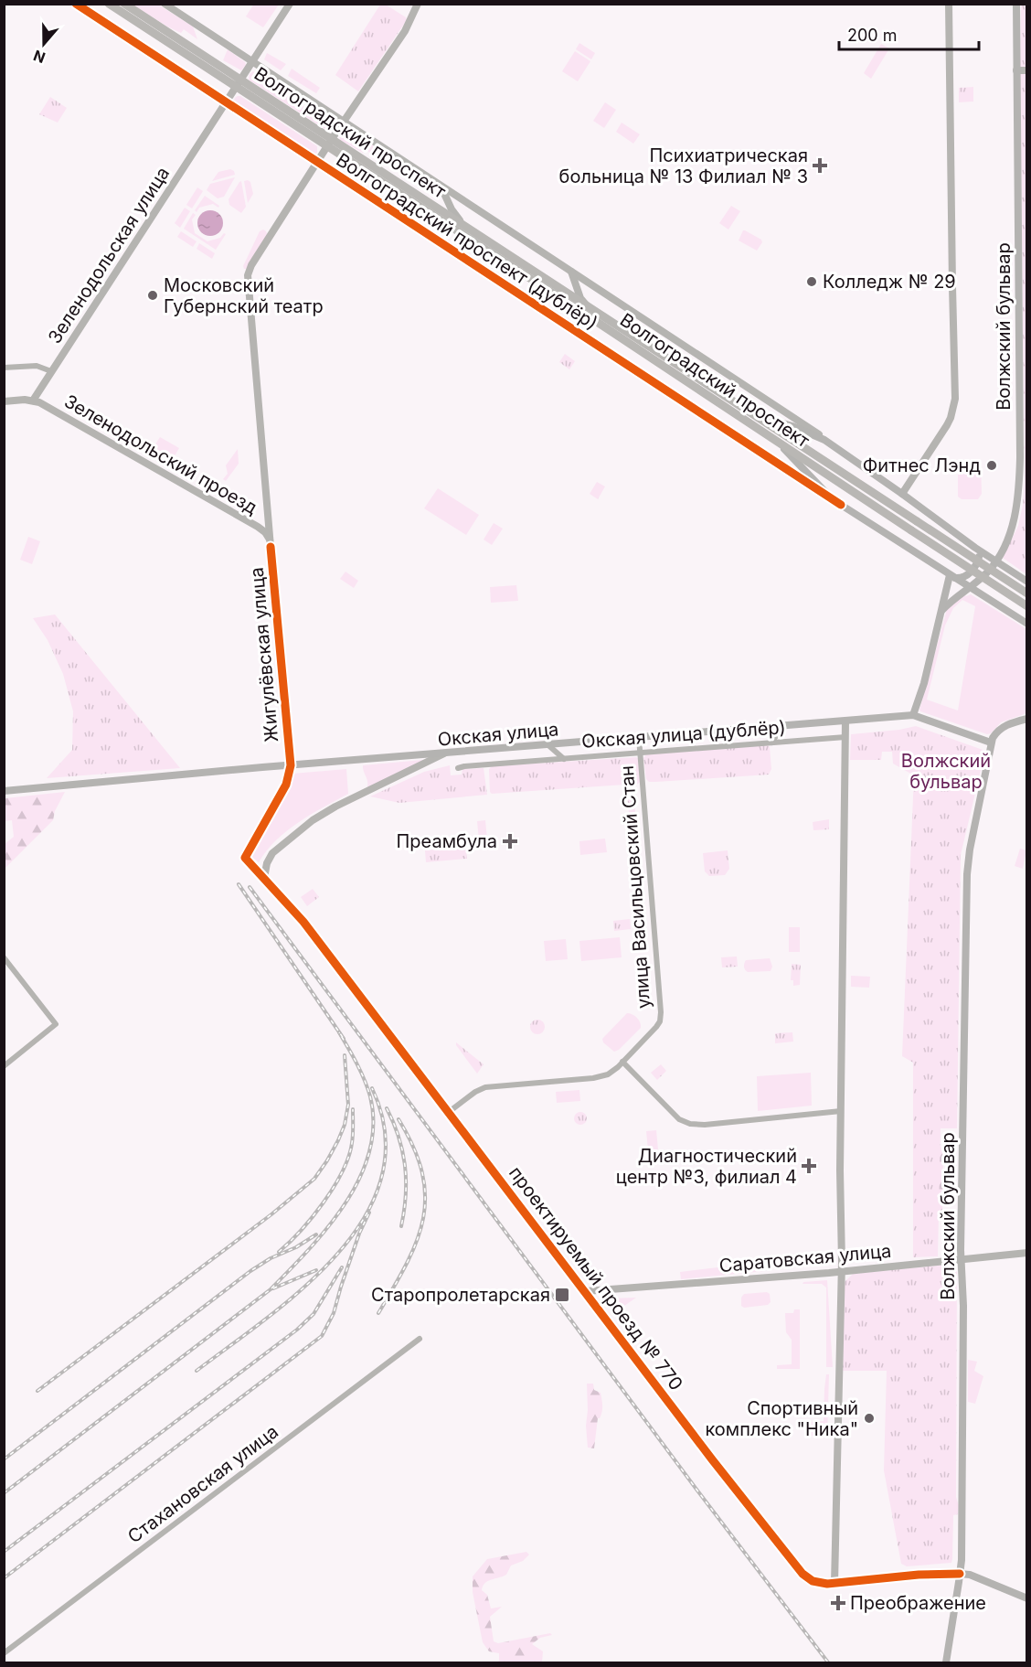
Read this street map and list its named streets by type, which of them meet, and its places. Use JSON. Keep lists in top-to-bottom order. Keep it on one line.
{"streets":{"main road":["Волгоградский проспект","Волгоградский проспект (дублёр)","Волжский бульвар","Окская улица"],"street":["Зеленодольская улица","Зеленодольский проезд","Жигулёвская улица","Окская улица (дублёр)","улица Васильцовский Стан","Саратовская улица","проектируемый проезд № 770","Стахановская улица"]},"crossings":[["Волгоградский проспект","Волгоградский проспект (дублёр)"],["Волгоградский проспект","Зеленодольская улица"],["Волгоградский проспект","Жигулёвская улица"],["Волгоградский проспект (дублёр)","Зеленодольская улица"],["Волгоградский проспект (дублёр)","Волжский бульвар"],["Волгоградский проспект (дублёр)","Жигулёвская улица"],["Зеленодольская улица","Зеленодольский проезд"],["Волжский бульвар","Окская улица"],["Волжский бульвар","Саратовская улица"],["Волжский бульвар","проектируемый проезд № 770"],["Зеленодольский проезд","Жигулёвская улица"],["Жигулёвская улица","Окская улица"],["Жигулёвская улица","проектируемый проезд № 770"],["Окская улица","улица Васильцовский Стан"],["Окская улица","проектируемый проезд № 770"],["Окская улица (дублёр)","улица Васильцовский Стан"],["улица Васильцовский Стан","проектируемый проезд № 770"],["Саратовская улица","проектируемый проезд № 770"]],"parks":["Волжский бульвар"],"places":{"health":["Психиатрическая больница № 13 Филиал № 3","Преамбула","Диагностический центр №3, филиал 4","Преображение"],"other":["Колледж № 29","Московский Губернский театр","Фитнес Лэнд","Спортивный комплекс \"Ника\""],"transit":["Старопролетарская"]},"scale_bar":"200 m","north":"bottom"}
